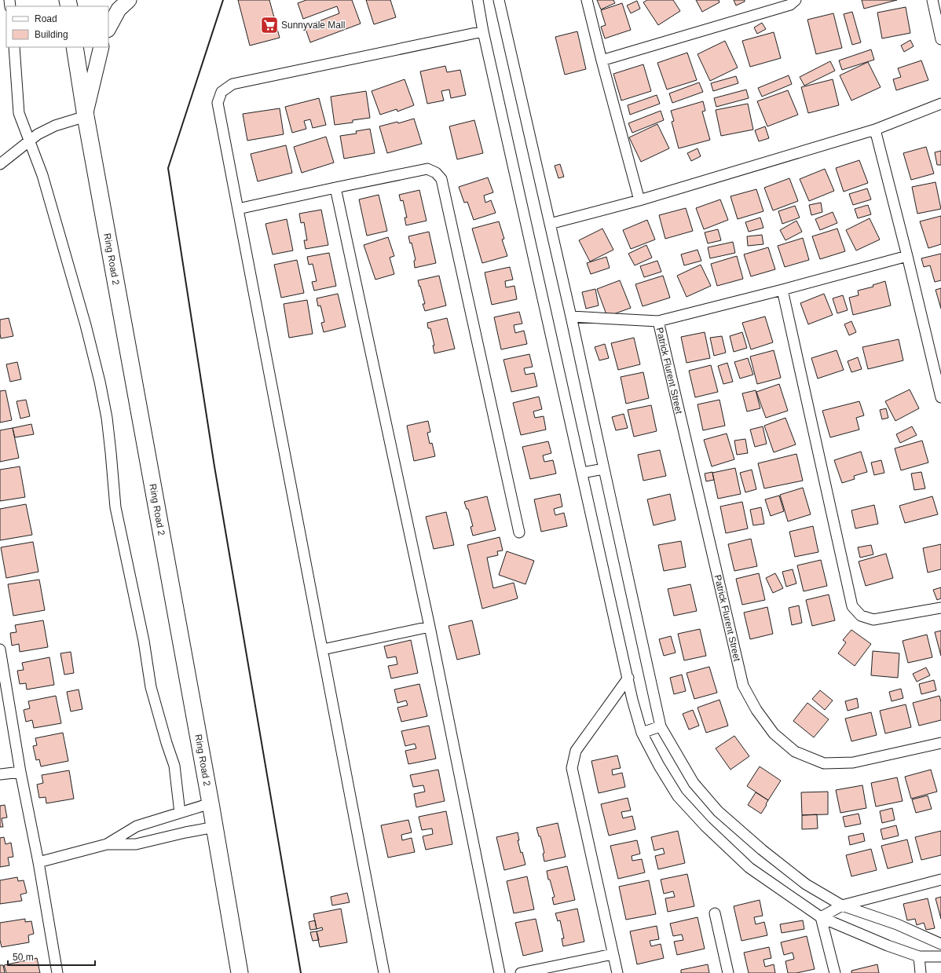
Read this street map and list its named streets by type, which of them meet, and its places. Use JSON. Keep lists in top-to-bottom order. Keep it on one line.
{"streets":{"main road":["Ring Road 2"],"street":["Patrick Flurent Street"]},"places":{"supermarket":["Sunnyvale Mall"]},"legend":["Road","Building"],"scale_bar":"50 m"}
